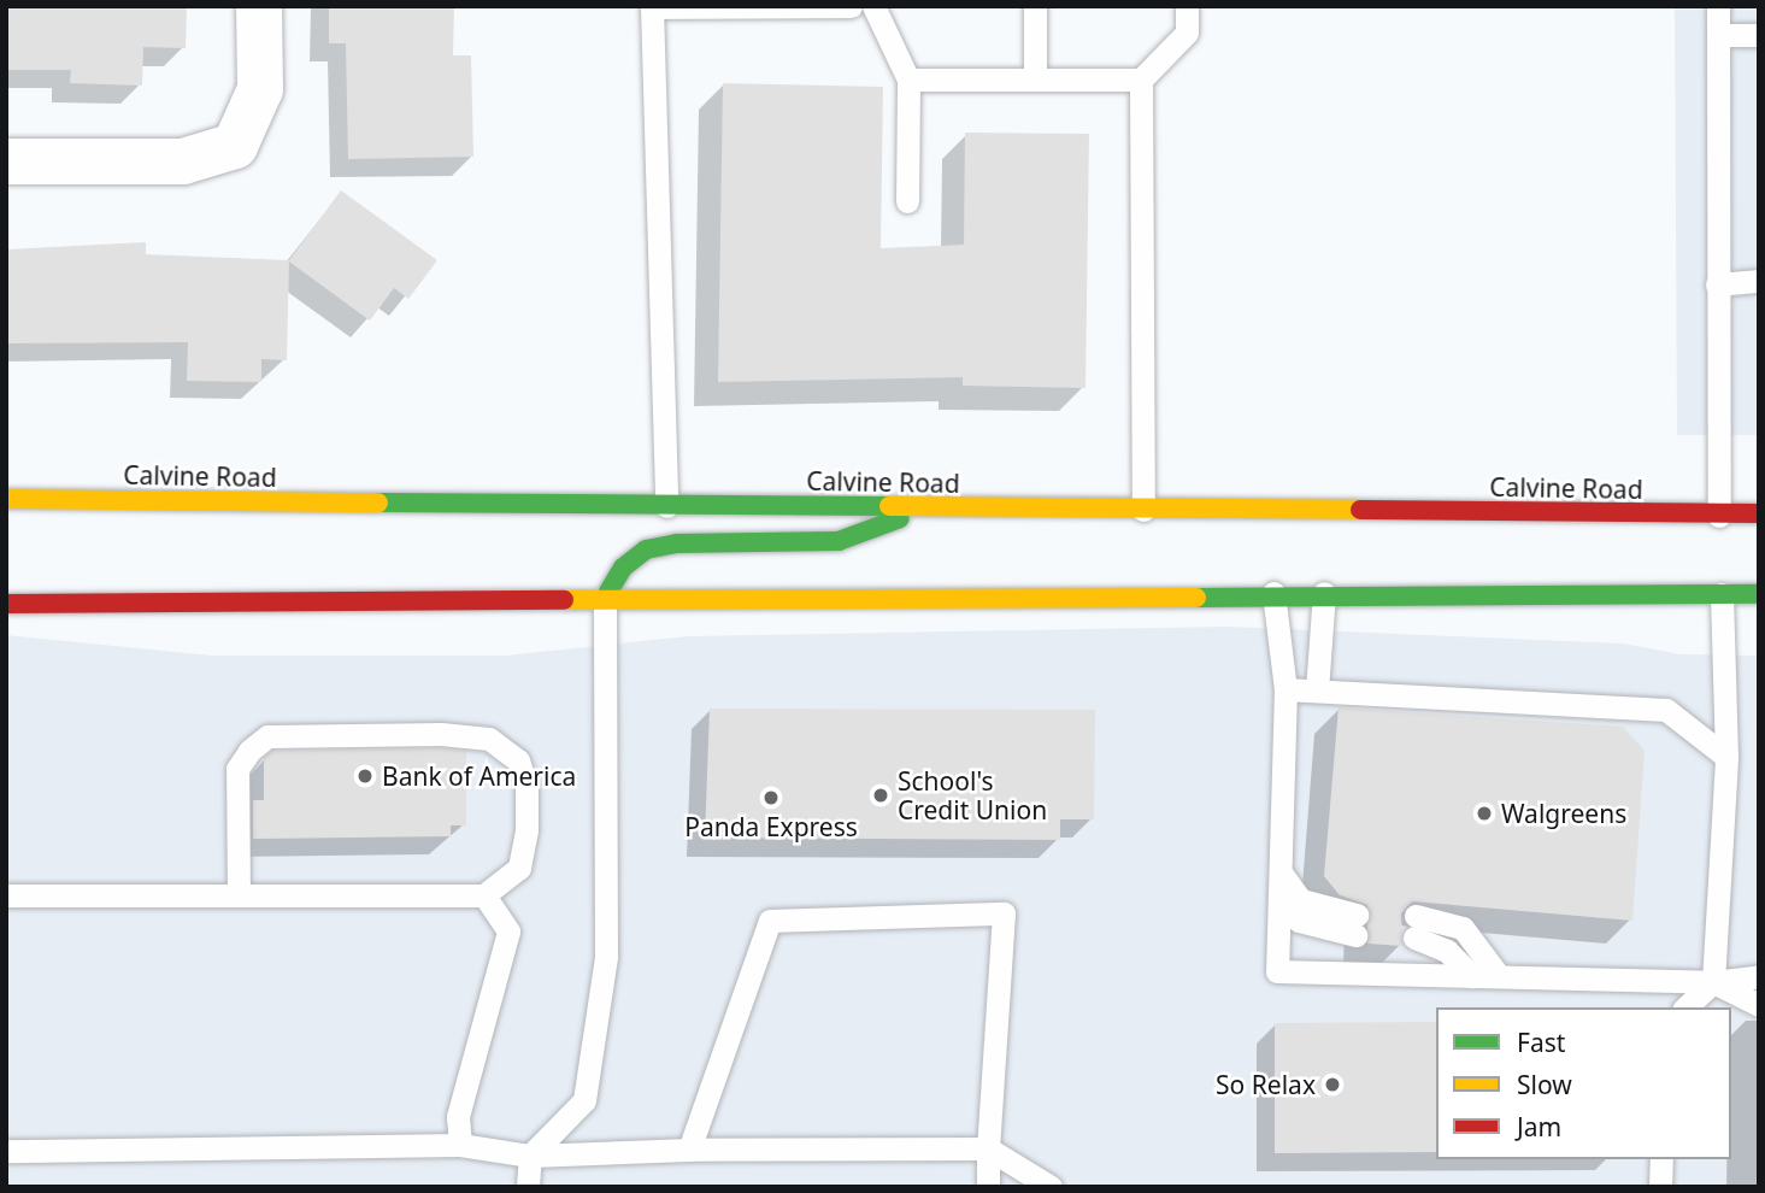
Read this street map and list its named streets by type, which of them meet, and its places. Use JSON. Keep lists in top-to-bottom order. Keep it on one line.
{"streets":{"main road":["Calvine Road"]},"places":["Bank of America","School's Credit Union","Panda Express","Walgreens","So Relax"],"legend":["Fast","Slow","Jam"]}
